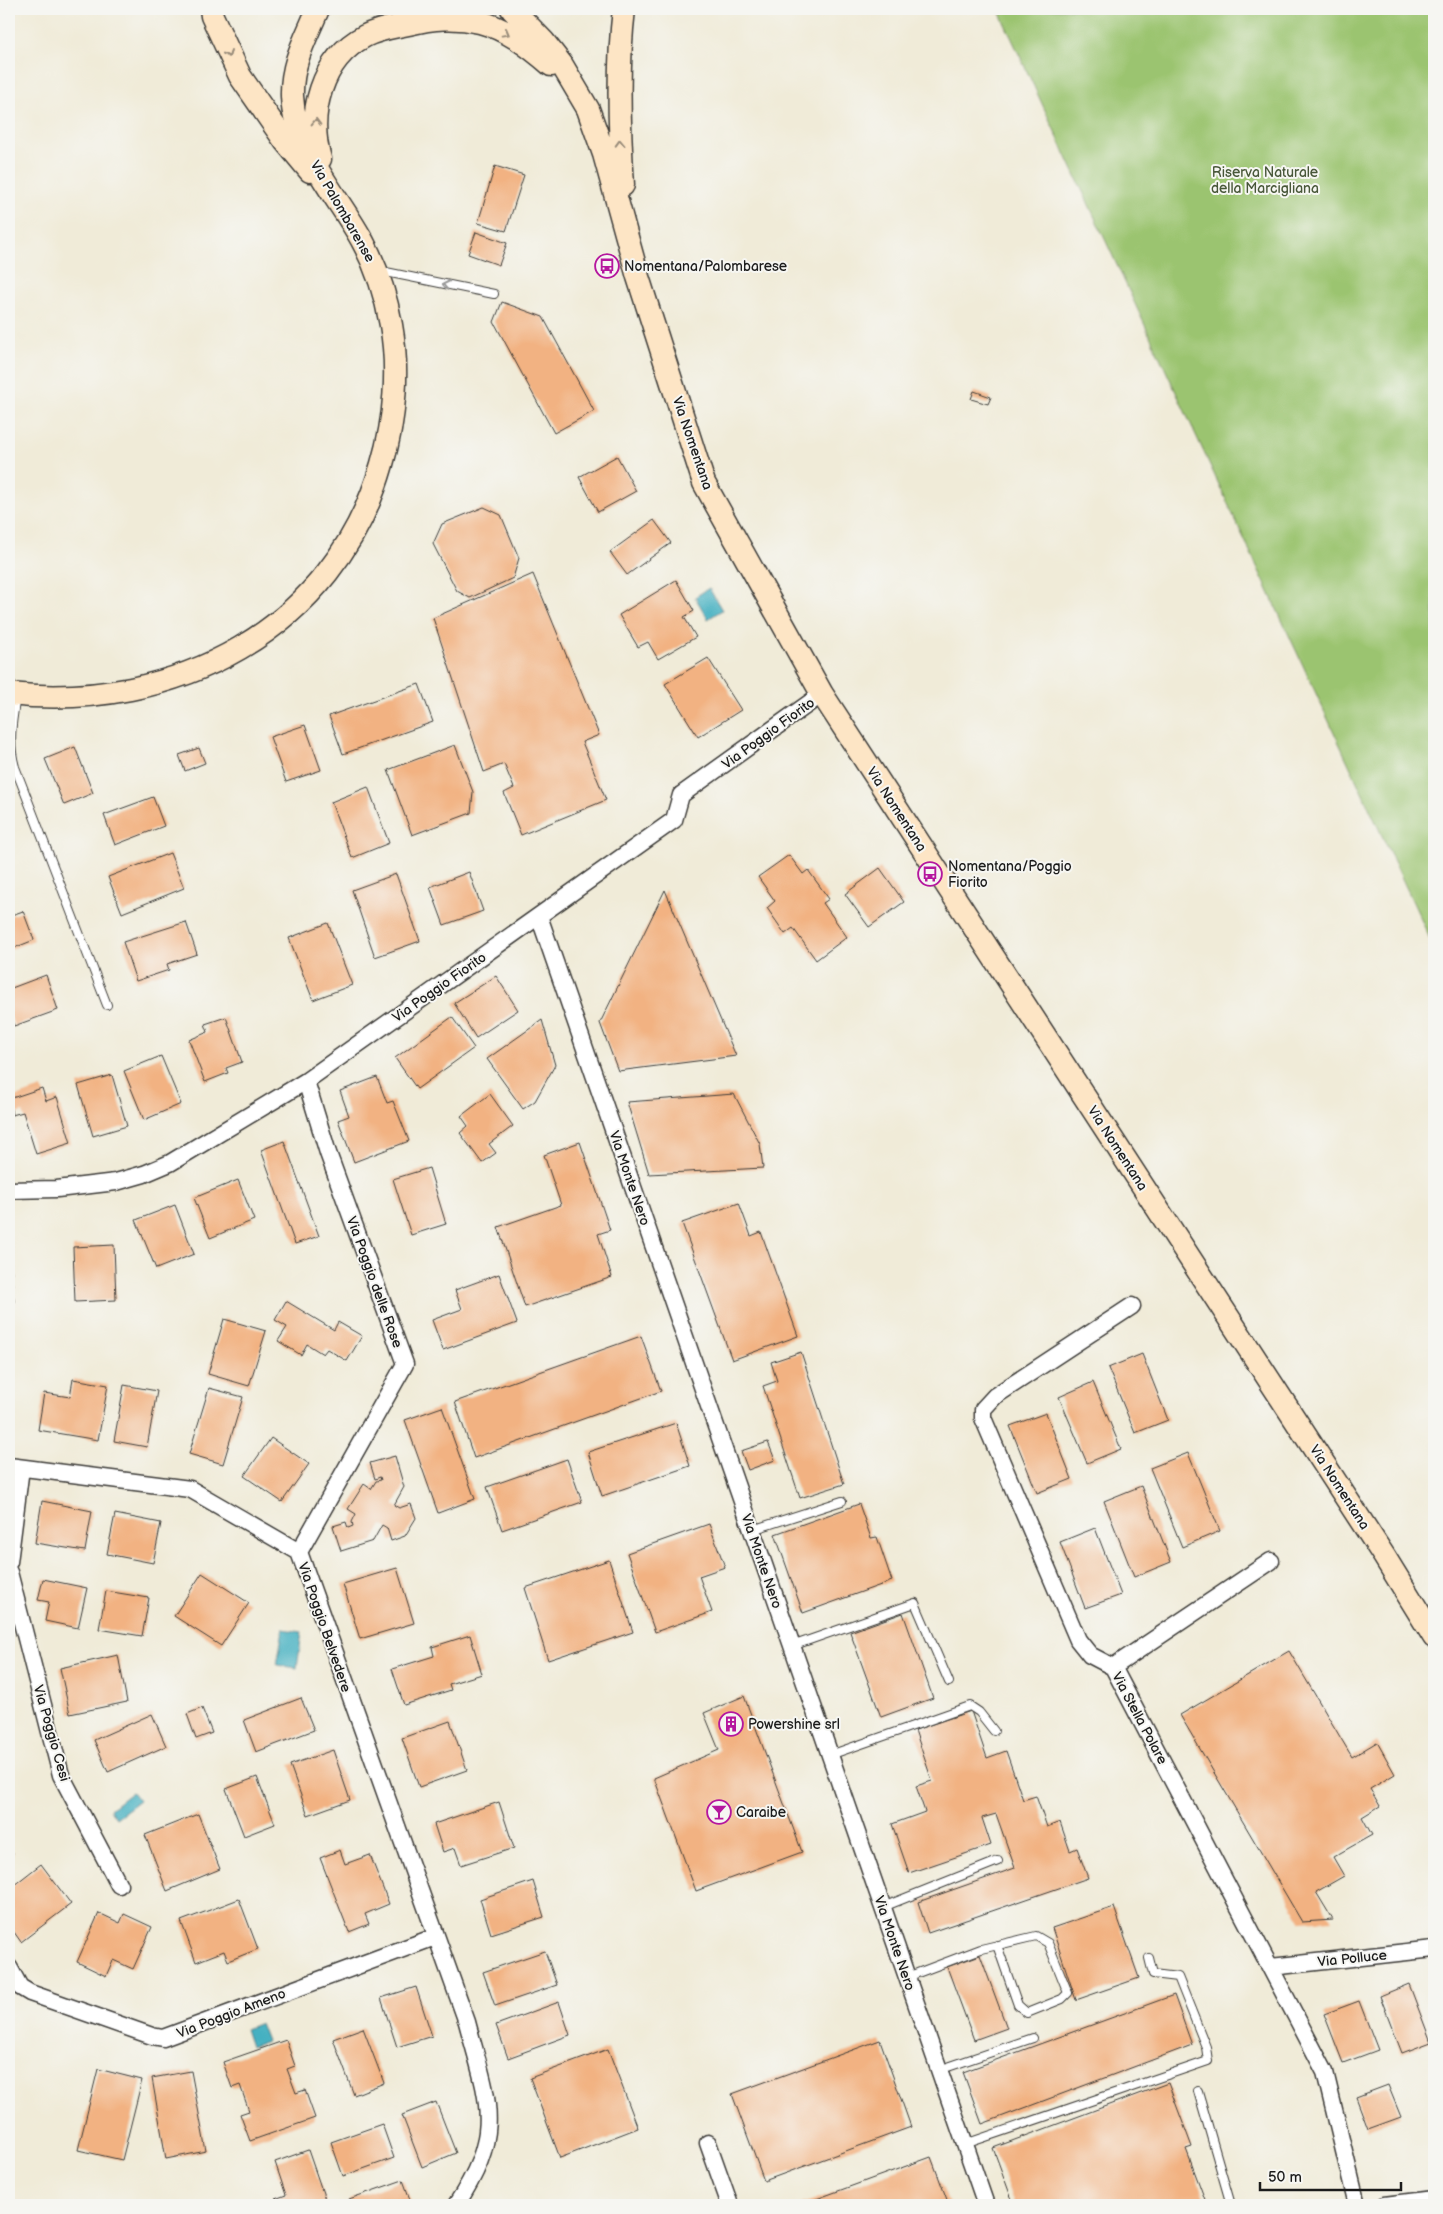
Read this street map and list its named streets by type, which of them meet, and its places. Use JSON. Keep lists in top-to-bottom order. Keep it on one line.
{"streets":{"street":["Via Palombarense","Via Nomentana","Via Poggio Fiorito","Via Monte Nero","Via Poggio delle Rose","Via Poggio Belvedere","Via Stella Polare","Via Poggio Cesi","Via Polluce","Via Poggio Ameno"]},"crossings":[["Via Nomentana","Via Poggio Fiorito"],["Via Poggio Fiorito","Via Monte Nero"],["Via Poggio Fiorito","Via Poggio delle Rose"],["Via Poggio delle Rose","Via Poggio Belvedere"],["Via Poggio Belvedere","Via Poggio Ameno"],["Via Stella Polare","Via Polluce"]],"parks":["Riserva Naturale della Marcigliana"],"places":{"bus stop":["Nomentana/Palombarese","Nomentana/Poggio Fiorito"],"building":["Powershine srl"],"bar":["Caraibe"]},"scale_bar":"50 m"}
